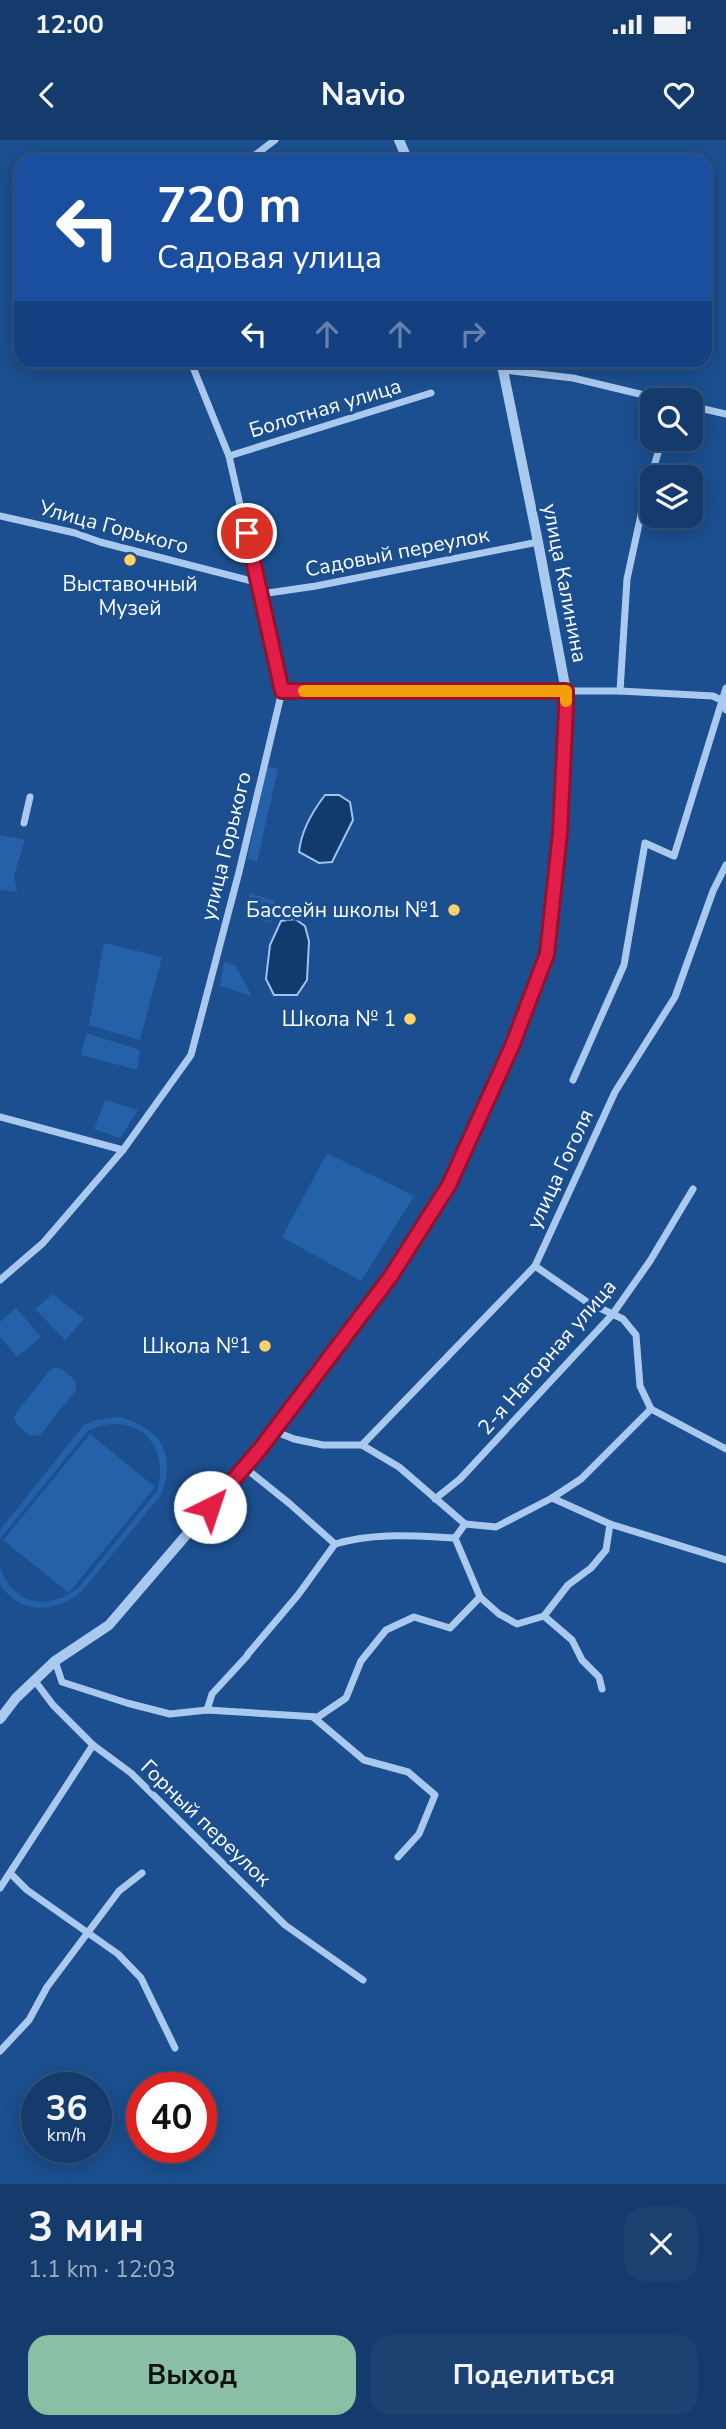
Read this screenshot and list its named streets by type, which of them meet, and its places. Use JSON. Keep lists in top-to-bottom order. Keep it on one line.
{"streets":{"street":["Болотная улица","Улица Горького","Садовый переулок","улица Калинина","улица Горького","улица Гоголя","2-я Нагорная улица","Горный переулок"]},"crossings":[["Болотная улица","улица Горького"],["Улица Горького","улица Горького"],["Садовый переулок","улица Калинина"],["Садовый переулок","улица Горького"],["улица Калинина","Горный переулок"]],"places":["Выставочный Музей","Бассейн школы №1","Школа № 1","Школа №1"],"page":{"status":"12:00","header":"Navio","turn":["720 m","Садовая улица"],"speed":"36 km/h","limit":"40","heading":["3 мин","1.1 km · 12:03"],"buttons":["Выход","Поделиться"]}}
